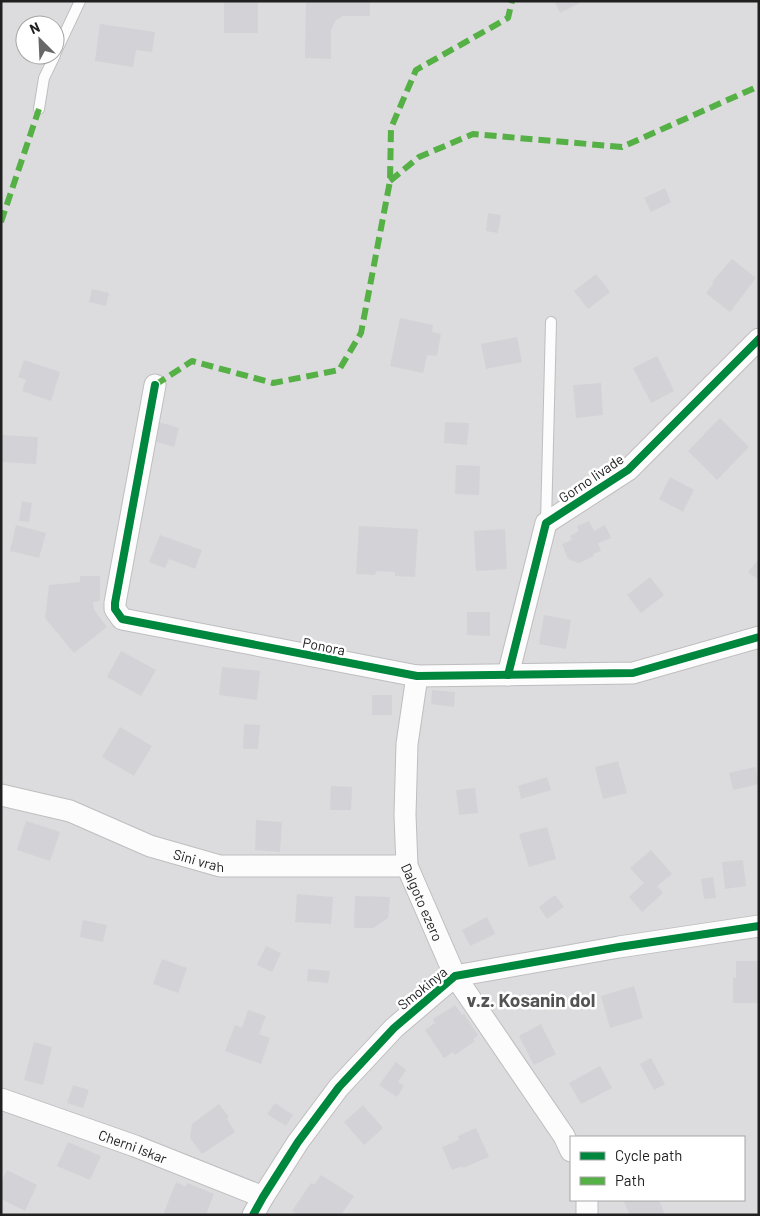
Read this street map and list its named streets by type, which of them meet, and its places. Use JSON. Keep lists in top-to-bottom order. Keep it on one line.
{"streets":{"street":["Gorno livade","Ponora","Sini vrah","Dalgoto ezero","Smokinya","Cherni Iskar"]},"crossings":[["Ponora","Dalgoto ezero"],["Sini vrah","Dalgoto ezero"],["Dalgoto ezero","Smokinya"],["Smokinya","Cherni Iskar"]],"districts":["v.z. Kosanin dol"],"legend":["Cycle path","Path"],"north":"top left"}
